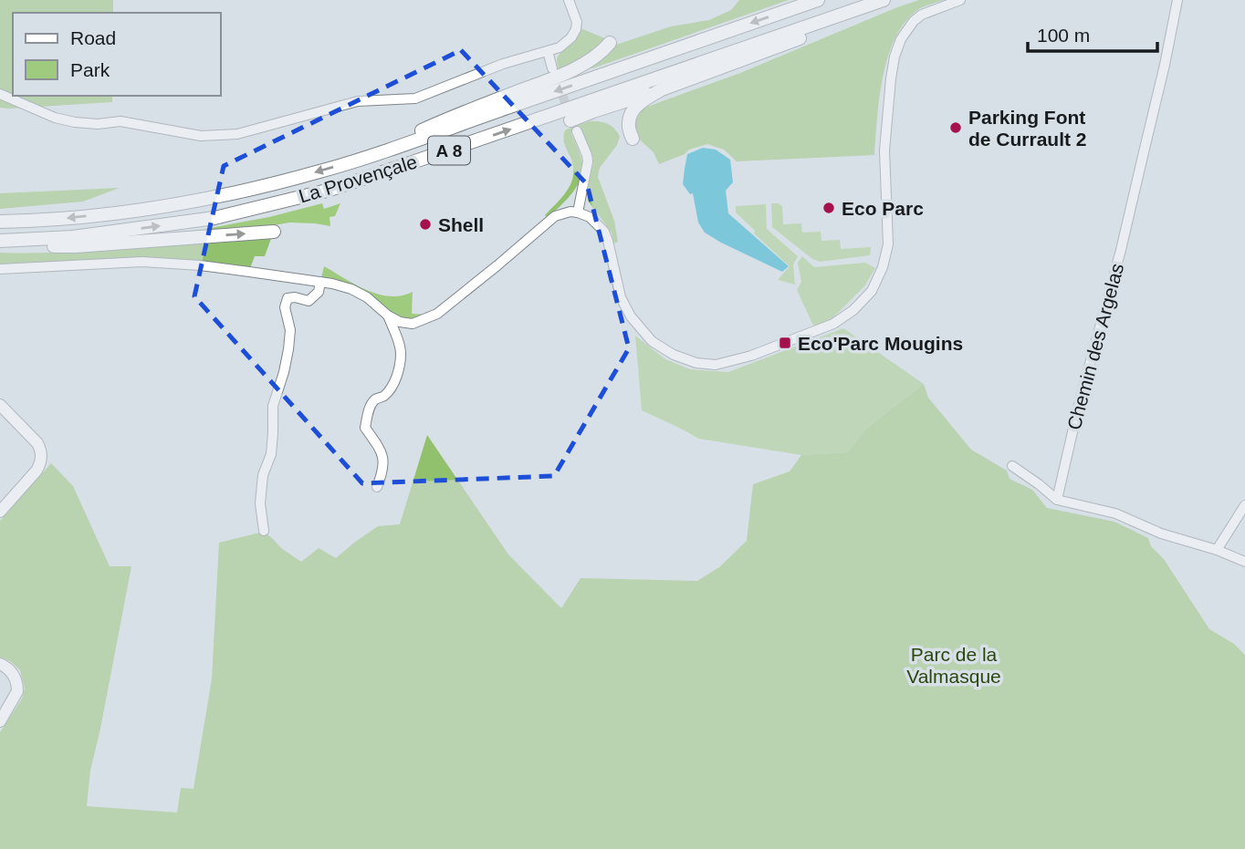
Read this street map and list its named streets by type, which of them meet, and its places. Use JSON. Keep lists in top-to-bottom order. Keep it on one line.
{"streets":{"highway":["A 8","La Provençale"],"street":["Chemin des Argelas"]},"parks":["Parc de la Valmasque"],"places":{"other":["Parking Font de Currault 2","Eco Parc","Shell"],"transit":["Eco'Parc Mougins"]},"legend":["Road","Park"],"scale_bar":"100 m"}
